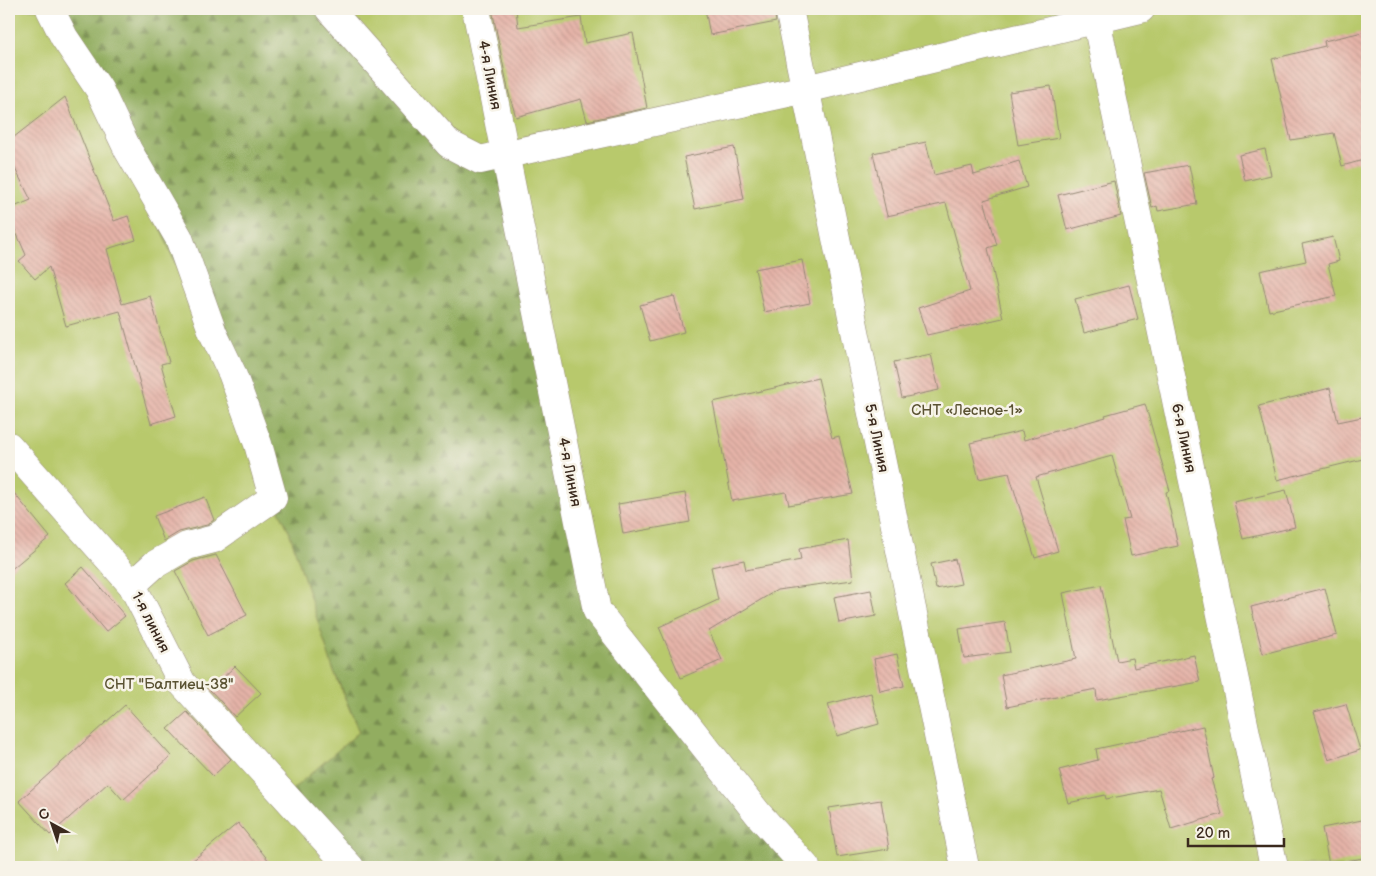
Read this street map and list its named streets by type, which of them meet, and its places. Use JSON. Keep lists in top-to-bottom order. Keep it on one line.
{"streets":{"street":["4-я Линия","5-я Линия","6-я Линия","1-я линия"]},"parks":["СНТ «Лесное-1»","СНТ \"Балтиец-38\""],"scale_bar":"20 m","north":"top left"}
